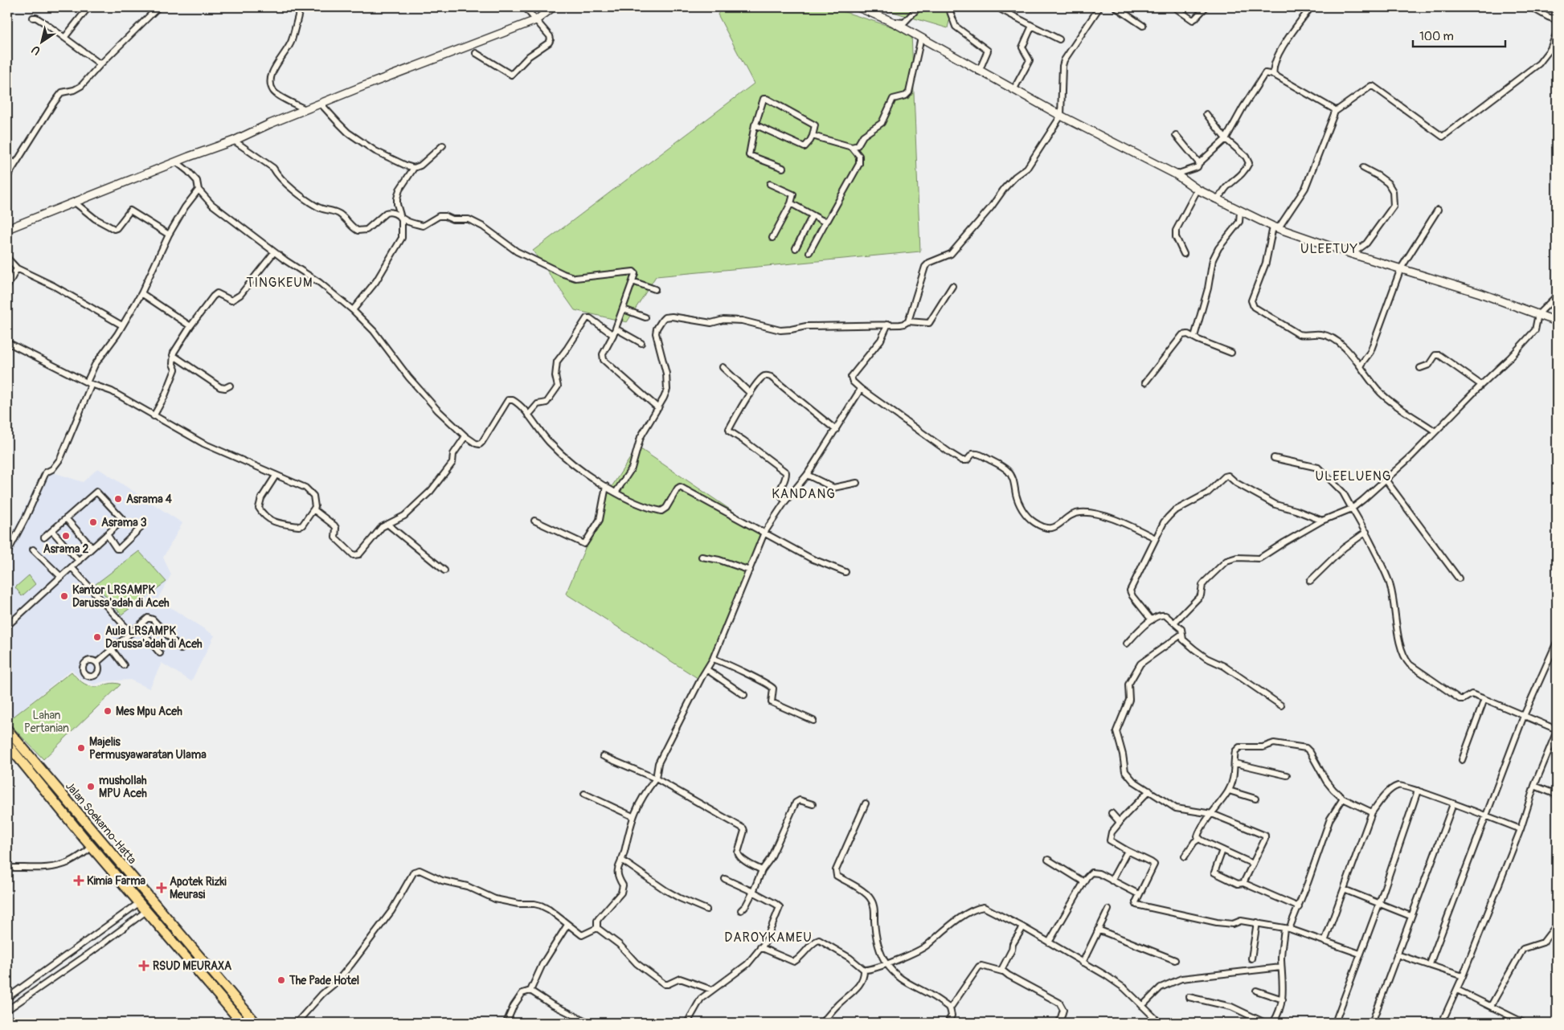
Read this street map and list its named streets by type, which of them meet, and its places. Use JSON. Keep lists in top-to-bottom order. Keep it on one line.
{"streets":{"highway":["Jalan Soekarno-Hatta"]},"districts":["ULEETUY","TINGKEUM","ULEELUENG","KANDANG","DAROYKAMEU"],"parks":["Lahan Pertanian"],"places":{"other":["Asrama 4","Asrama 3","Asrama 2","Kantor LRSAMPK Darussa'adah di Aceh","Aula LRSAMPK Darussa'adah di Aceh","Mes Mpu Aceh","Majelis Permusyawaratan Ulama","mushollah MPU Aceh","The Pade Hotel"],"health":["Kimia Farma","Apotek Rizki Meurasi","RSUD MEURAXA"]},"scale_bar":"100 m","north":"bottom left"}
